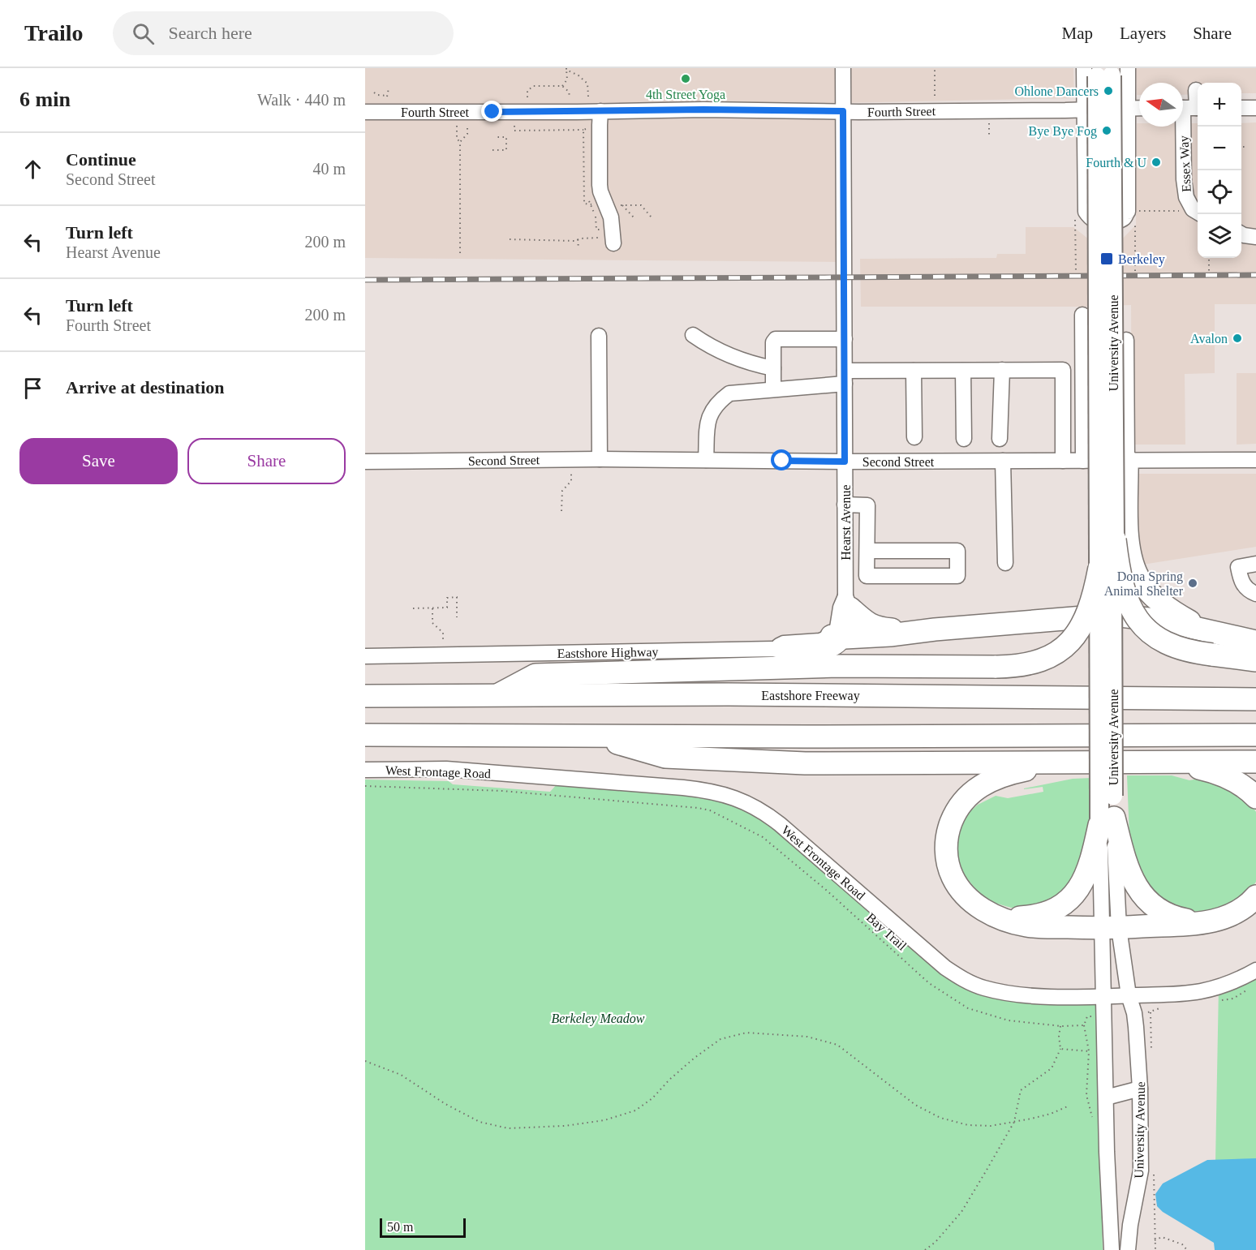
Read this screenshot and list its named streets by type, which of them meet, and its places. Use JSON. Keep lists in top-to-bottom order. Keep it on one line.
{"streets":{"highway":["Eastshore Freeway"],"main road":["University Avenue"],"street":["Fourth Street","Essex Way","Second Street","Hearst Avenue","Eastshore Highway","West Frontage Road"],"path":["Bay Trail"]},"crossings":[["Fourth Street","Hearst Avenue"],["University Avenue","West Frontage Road"],["University Avenue","Bay Trail"],["Second Street","Hearst Avenue"],["Hearst Avenue","Eastshore Highway"]],"parks":["Berkeley Meadow"],"places":{"other":["4th Street Yoga","Ohlone Dancers","Bye Bye Fog","Fourth & U","Avalon","Dona Spring Animal Shelter"],"transit":["Berkeley"]},"scale_bar":"50 m","north":"left","page":{"header":"Trailo","search":"Search here","nav":["Map","Layers","Share"],"heading":["6 min","Walk · 440 m"],"map_buttons":["+","−"],"list":[["Continue","Second Street","40 m"],["Turn left","Hearst Avenue","200 m"],["Turn left","Fourth Street","200 m"],"Arrive at destination"],"buttons":["Save","Share"],"scale":"50 m"}}
